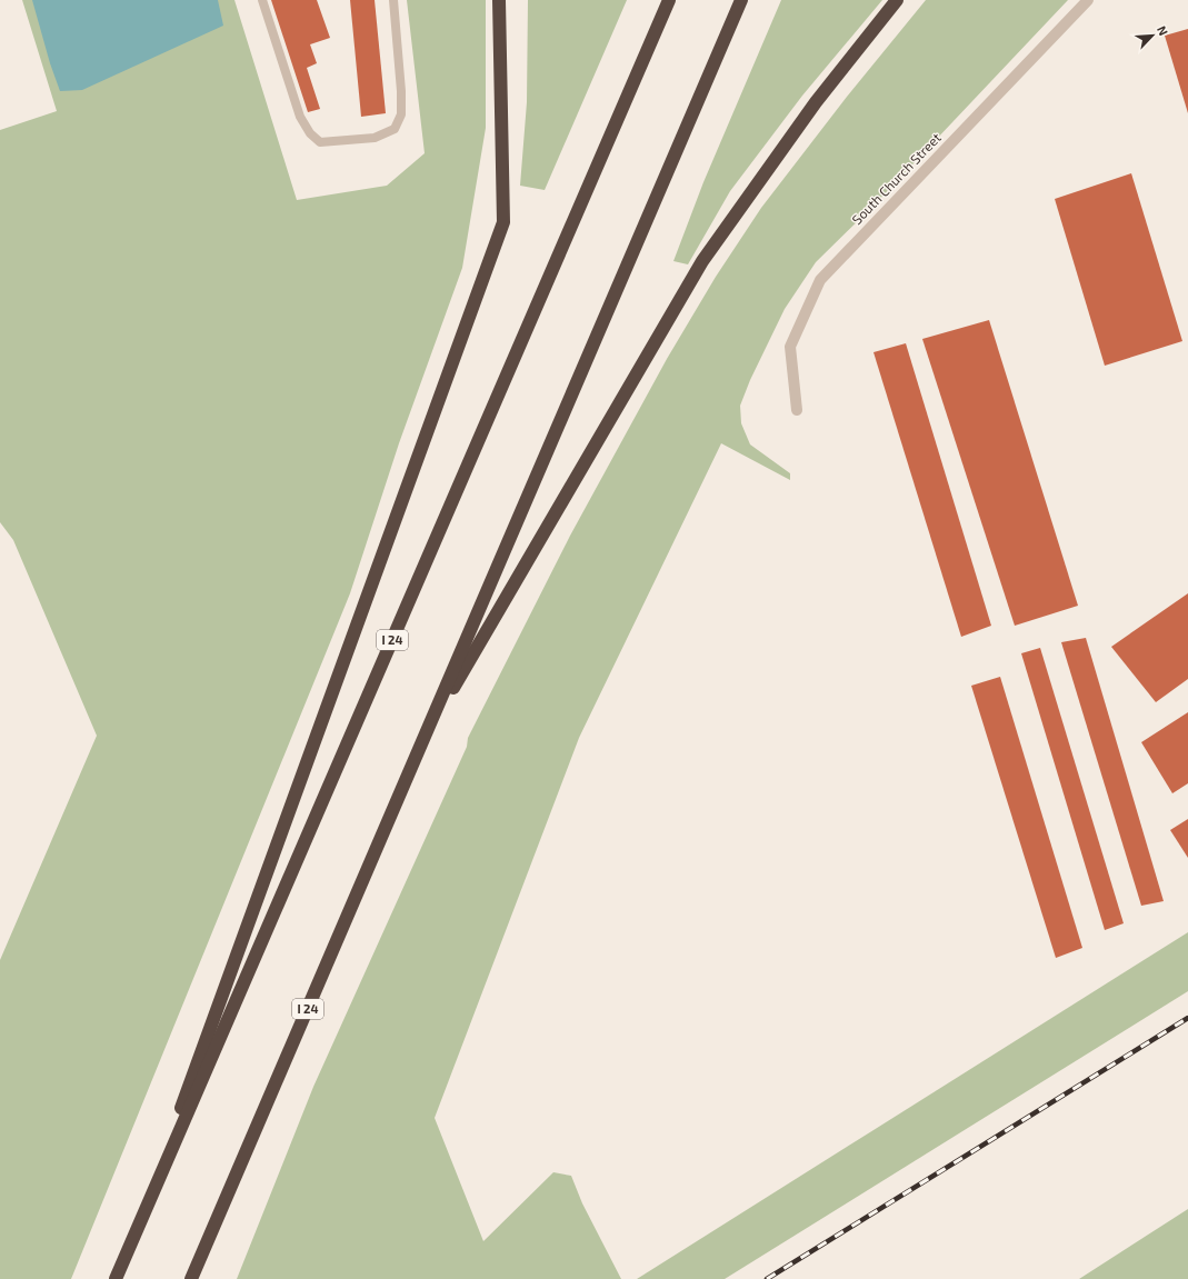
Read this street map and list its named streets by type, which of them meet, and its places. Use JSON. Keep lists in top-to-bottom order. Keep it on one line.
{"streets":{"highway":["I 24"],"street":["South Church Street"]},"north":"top right"}
